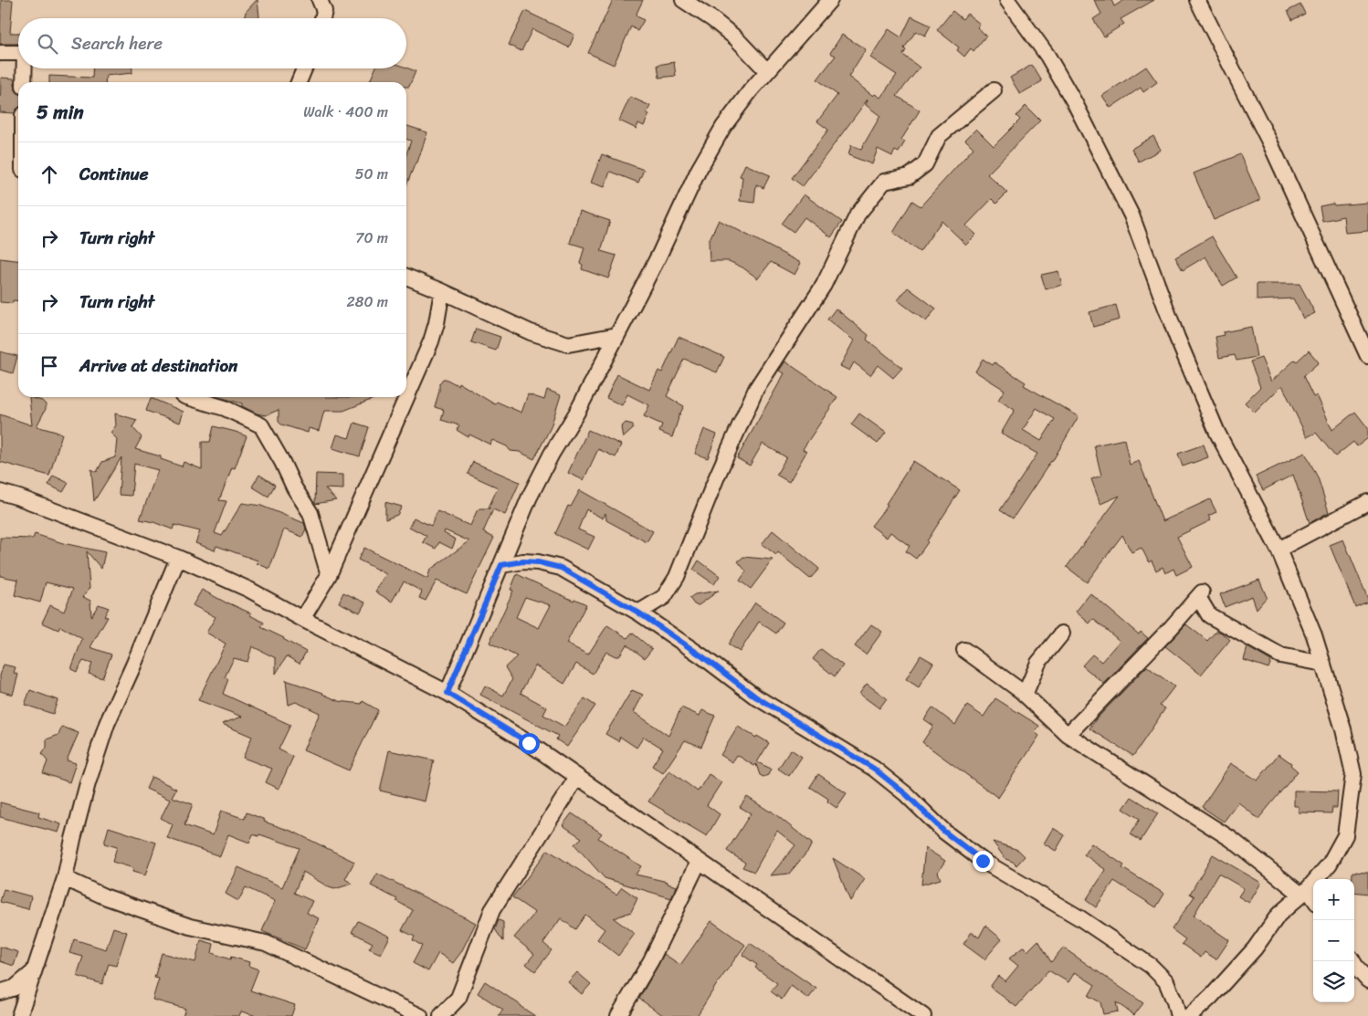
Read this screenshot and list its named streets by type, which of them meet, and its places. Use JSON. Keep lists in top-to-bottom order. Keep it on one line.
{"page":{"search":"Search here","heading":["5 min","Walk · 400 m"],"list":[["Continue","50 m"],["Turn right","70 m"],["Turn right","280 m"],"Arrive at destination"],"map_buttons":["+","−"]}}
